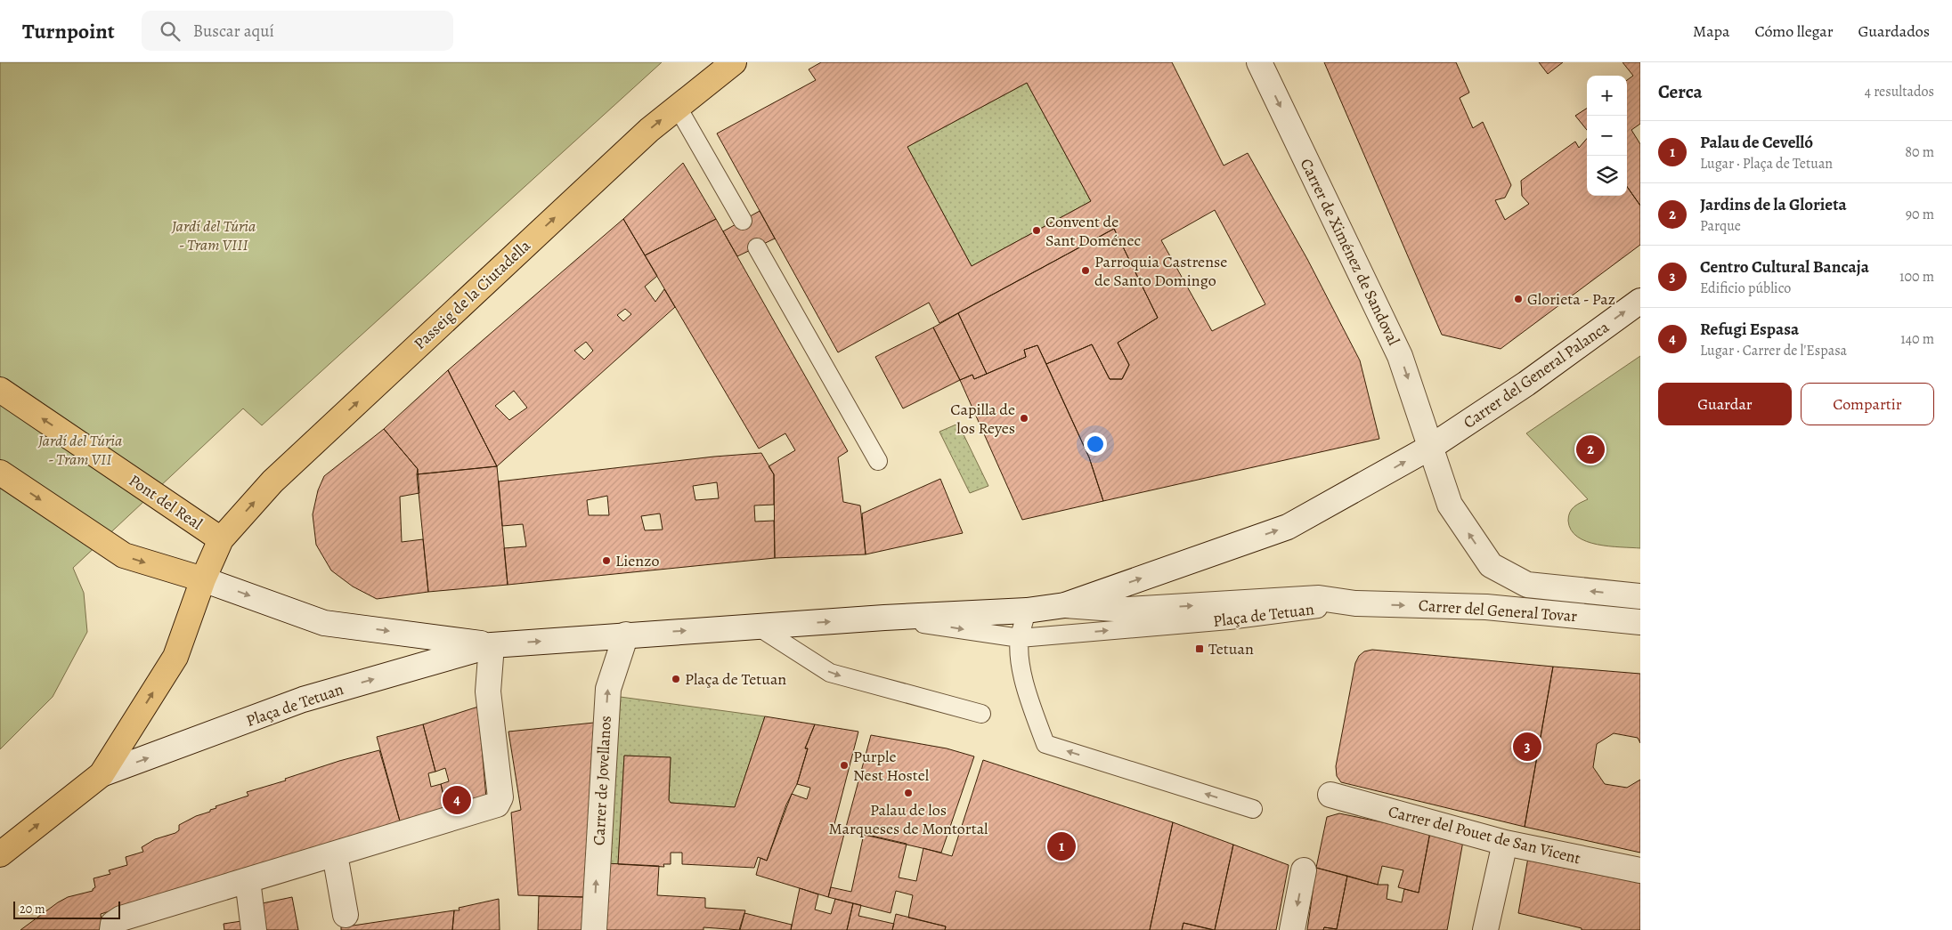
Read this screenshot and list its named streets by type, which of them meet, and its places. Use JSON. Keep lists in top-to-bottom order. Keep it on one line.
{"streets":{"main road":["Passeig de la Ciutadella","Pont del Real","Plaça de Tetuan"],"street":["Carrer de Ximénez de Sandoval","Carrer del General Palanca","Carrer del General Tovar","Carrer de Jovellanos","Carrer del Pouet de San Vicent"]},"crossings":[["Carrer de Ximénez de Sandoval","Carrer del General Palanca"],["Carrer de Ximénez de Sandoval","Carrer del General Tovar"],["Carrer de Ximénez de Sandoval","Plaça de Tetuan"],["Passeig de la Ciutadella","Pont del Real"],["Passeig de la Ciutadella","Plaça de Tetuan"],["Carrer del General Palanca","Carrer del General Tovar"],["Carrer del General Palanca","Plaça de Tetuan"],["Pont del Real","Plaça de Tetuan"],["Carrer del General Tovar","Plaça de Tetuan"],["Plaça de Tetuan","Carrer de Jovellanos"]],"one_way":["Carrer de Ximénez de Sandoval","Passeig de la Ciutadella","Carrer del General Palanca","Plaça de Tetuan","Carrer de Jovellanos"],"parks":["Jardí del Túria - Tram VIII","Jardí del Túria - Tram VII"],"places":{"other":["Convent de Sant Doménec","Parroquia Castrense de Santo Domingo","Glorieta - Paz","Capilla de los Reyes","Lienzo","Plaça de Tetuan","Purple Nest Hostel","Palau de los Marqueses de Montortal"],"transit":["Tetuan"]},"scale_bar":"20 m","page":{"header":"Turnpoint","search":"Buscar aquí","nav":["Mapa","Cómo llegar","Guardados"],"heading":["Cerca","4 resultados"],"map_buttons":["+","−"],"list":[{"mark":"1","name":"Palau de Cevelló","note":"Lugar · Plaça de Tetuan","value":"80 m"},{"mark":"2","name":"Jardins de la Glorieta","note":"Parque","value":"90 m"},{"mark":"3","name":"Centro Cultural Bancaja","note":"Edificio público","value":"100 m"},{"mark":"4","name":"Refugi Espasa","note":"Lugar · Carrer de l'Espasa","value":"140 m"}],"buttons":["Guardar","Compartir"],"pins":["2","3","4","1"],"scale":"20 m"}}
